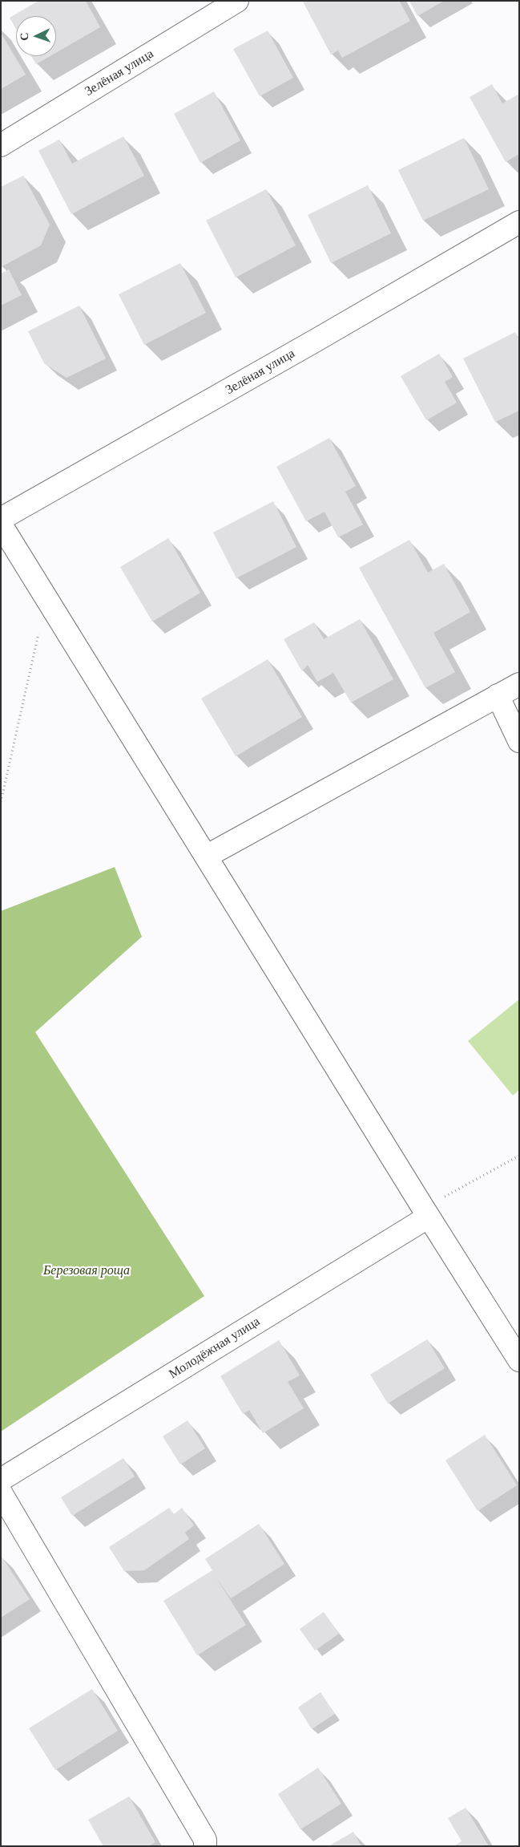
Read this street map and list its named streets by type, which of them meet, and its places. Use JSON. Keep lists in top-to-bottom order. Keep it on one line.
{"streets":{"street":["Зелёная улица","Молодёжная улица"]},"parks":["Березовая роща"],"north":"left"}
